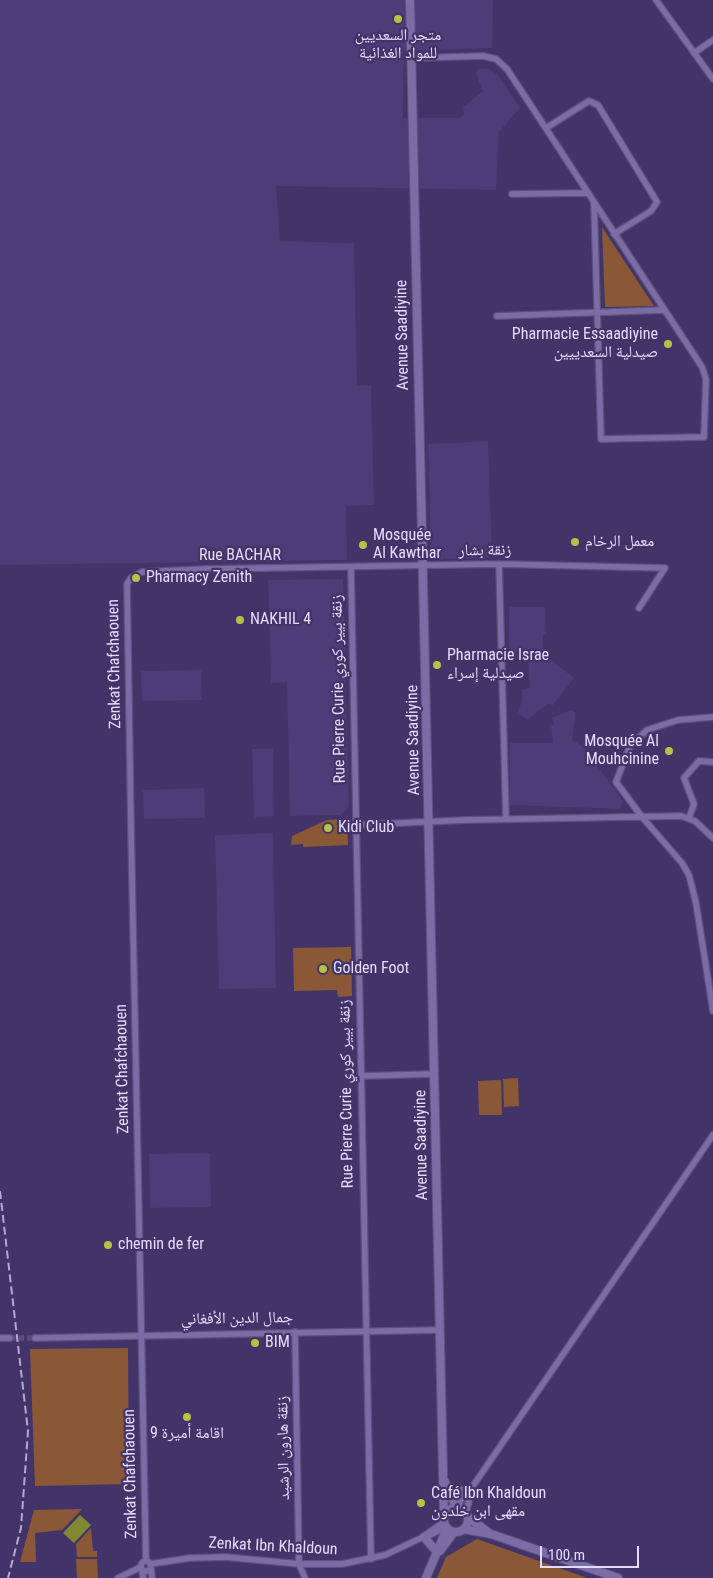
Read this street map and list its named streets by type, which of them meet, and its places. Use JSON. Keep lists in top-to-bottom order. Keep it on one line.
{"streets":{"main road":["Avenue Saadiyine"],"street":["زنقة بشار","Rue BACHAR","Zenkat Chafchaouen","Rue Pierre Curie زنقة بيير كوري","جمال الدين الأفغاني","زنقة هارون الرشيد","Zenkat Ibn Khaldoun"]},"crossings":[["Avenue Saadiyine","زنقة بشار"],["Avenue Saadiyine","جمال الدين الأفغاني"],["Avenue Saadiyine","Zenkat Ibn Khaldoun"],["زنقة بشار","Rue BACHAR"],["زنقة بشار","Rue Pierre Curie زنقة بيير كوري"],["Rue BACHAR","Zenkat Chafchaouen"],["Rue BACHAR","Rue Pierre Curie زنقة بيير كوري"],["Zenkat Chafchaouen","جمال الدين الأفغاني"],["Zenkat Chafchaouen","Zenkat Ibn Khaldoun"],["Rue Pierre Curie زنقة بيير كوري","جمال الدين الأفغاني"],["Rue Pierre Curie زنقة بيير كوري","Zenkat Ibn Khaldoun"],["جمال الدين الأفغاني","زنقة هارون الرشيد"],["زنقة هارون الرشيد","Zenkat Ibn Khaldoun"]],"places":["متجر السعديين للمواد الغذائية","Pharmacie Essaadiyine صيدلية السعدييين","معمل الرخام","Mosquée Al Kawthar","Pharmacy Zenith","NAKHIL 4","Pharmacie Israe صيدلية إسراء","Mosquée Al Mouhcinine","Kidi Club","Golden Foot","chemin de fer","BIM","اقامة أميرة 9","Café Ibn Khaldoun مقهى ابن خلدون"],"scale_bar":"100 m"}
